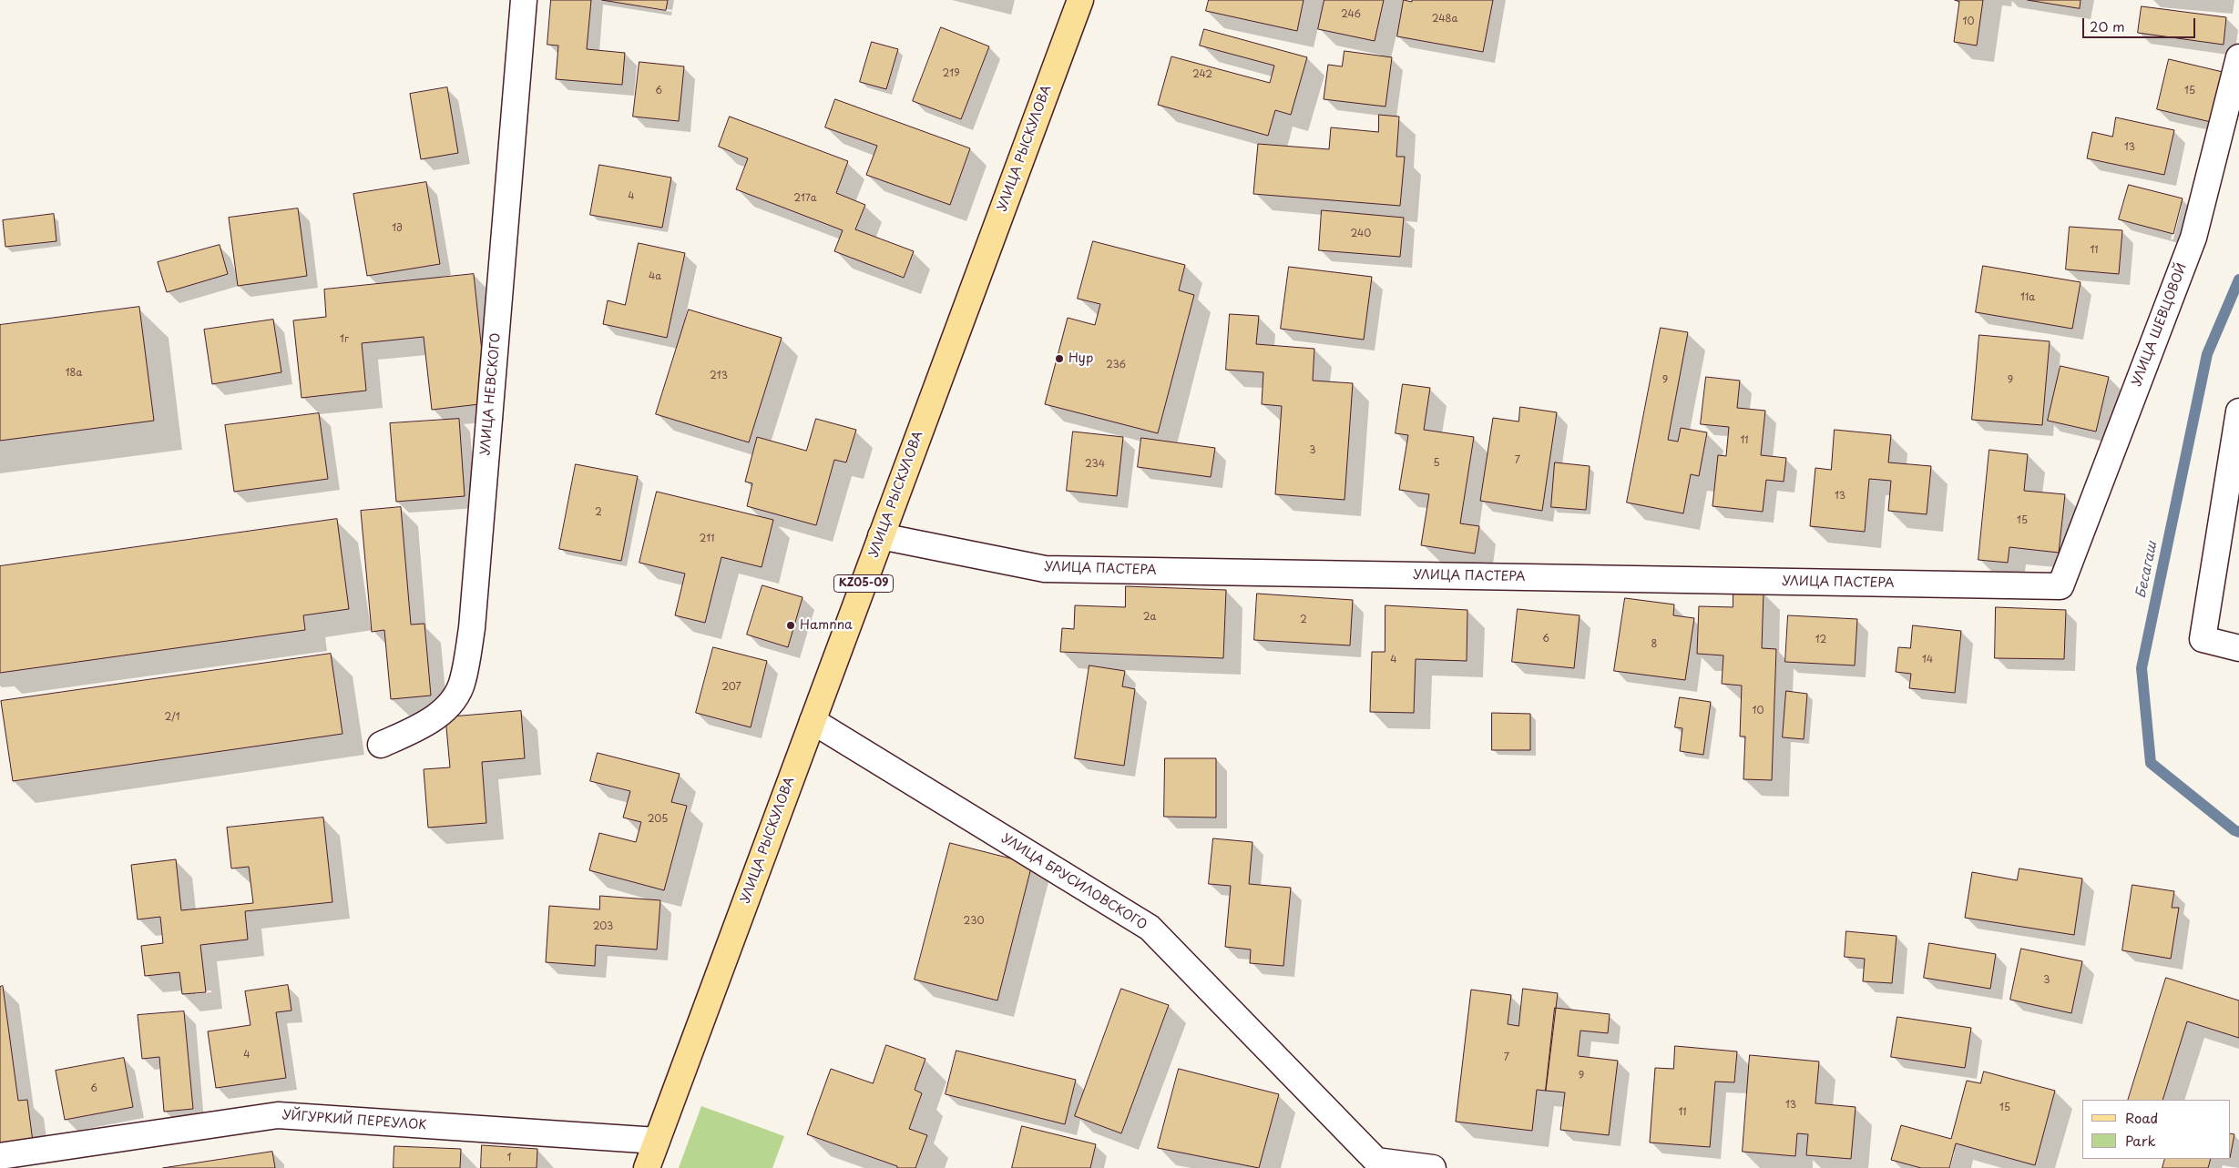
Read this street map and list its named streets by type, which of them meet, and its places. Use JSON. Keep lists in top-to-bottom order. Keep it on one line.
{"streets":{"main road":["УЛИЦА РЫСКУЛОВА","KZ05-09"],"street":["УЛИЦА ШЕВЦОВОЙ","УЛИЦА НЕВСКОГО","УЛИЦА ПАСТЕРА","УЛИЦА БРУСИЛОВСКОГО","УЙГУРКИЙ ПЕРЕУЛОК"]},"crossings":[["УЛИЦА РЫСКУЛОВА","УЛИЦА ПАСТЕРА"],["УЛИЦА РЫСКУЛОВА","УЛИЦА БРУСИЛОВСКОГО"],["УЛИЦА РЫСКУЛОВА","УЙГУРКИЙ ПЕРЕУЛОК"],["УЛИЦА ШЕВЦОВОЙ","УЛИЦА ПАСТЕРА"]],"water":["Бесагаш"],"places":["Hyp","Hamnna"],"house_numbers":["246","248а","10","219","242","6","15","13","4","217а","1д","240","11","4а","11а","1г","236","18a","213","9","9","11","3","7","5","234","13","2","15","211","2а","2","6","12","8","4","14","207","10","2/1","205","230","203","3","4","7","9","6","13","15","11","1"],"legend":["Road","Park"],"scale_bar":"20 m"}
